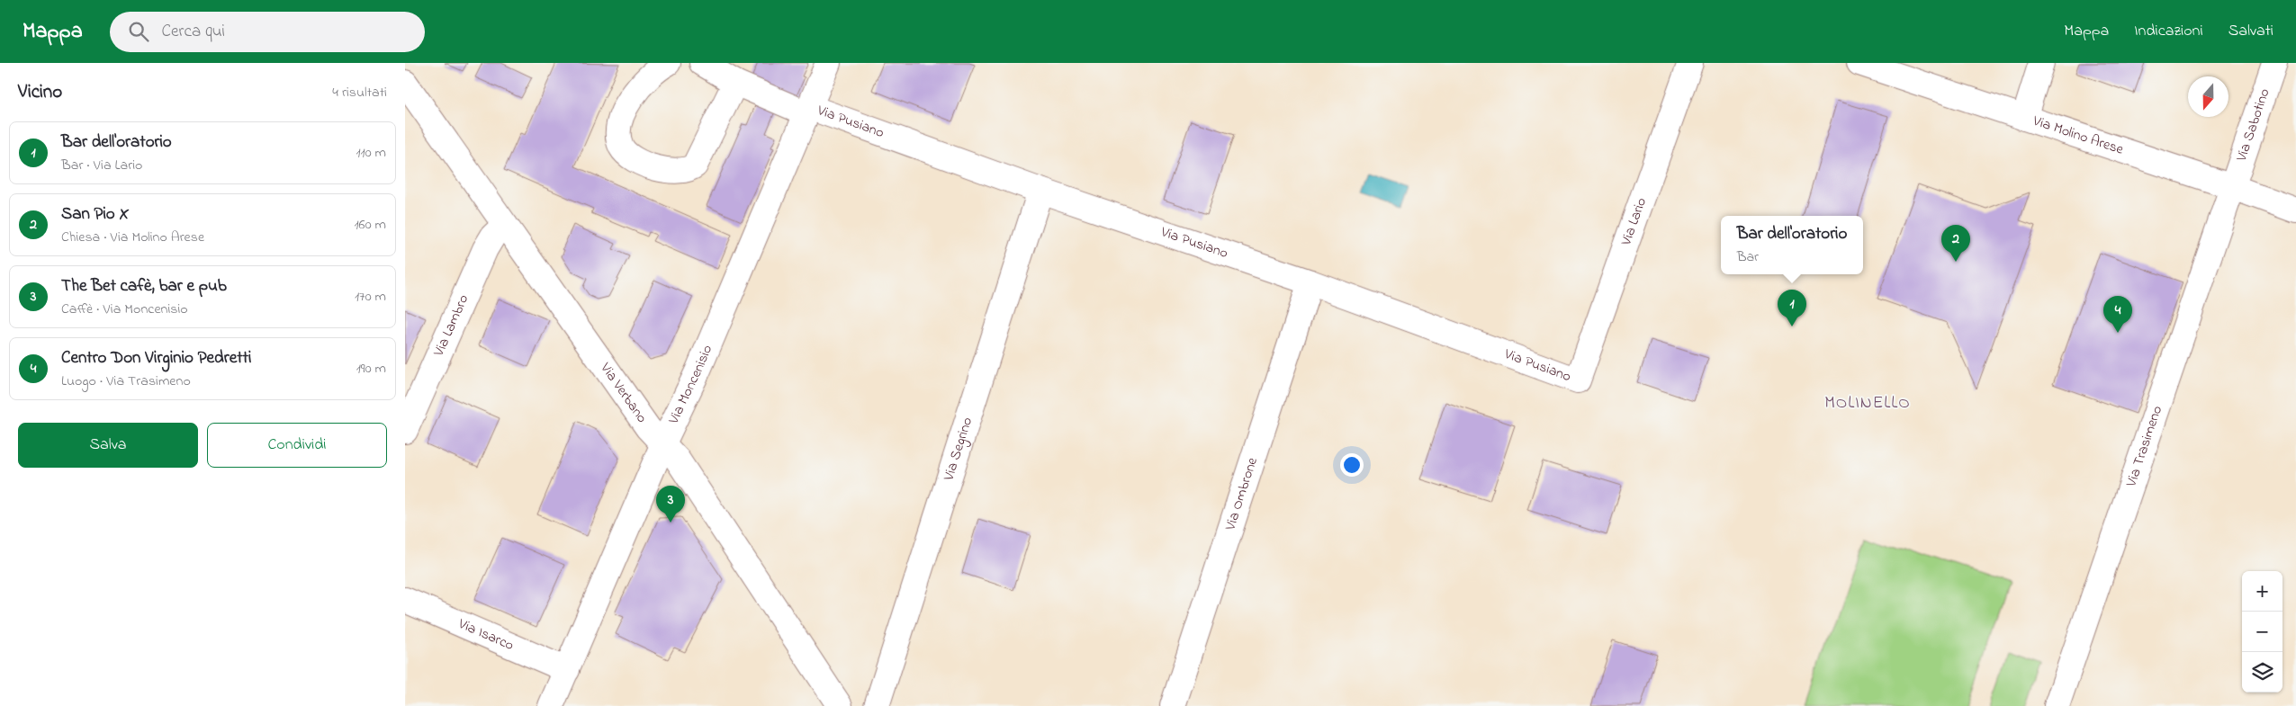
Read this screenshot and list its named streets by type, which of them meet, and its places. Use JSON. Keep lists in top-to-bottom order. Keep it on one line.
{"streets":{"street":["Via Pusiano","Via Sabotino","Via Molino Arese","Via Lario","Via Lambro","Via Moncenisio","Via Verbano","Via Trasimeno","Via Segrino","Via Ombrone","Via Isarco"]},"crossings":[["Via Pusiano","Via Lario"],["Via Pusiano","Via Moncenisio"],["Via Pusiano","Via Segrino"],["Via Pusiano","Via Ombrone"],["Via Sabotino","Via Molino Arese"],["Via Sabotino","Via Trasimeno"],["Via Molino Arese","Via Trasimeno"],["Via Lambro","Via Verbano"],["Via Moncenisio","Via Verbano"],["Via Moncenisio","Via Isarco"]],"districts":["MOLINELLO"],"north":"bottom","page":{"header":"Mappa","search":"Cerca qui","nav":["Mappa","Indicazioni","Salvati"],"heading":["Vicino","4 risultati"],"list":[{"mark":"1","name":"Bar dell'oratorio","note":"Bar · Via Lario","value":"110 m"},{"mark":"2","name":"San Pio X","note":"Chiesa · Via Molino Arese","value":"160 m"},{"mark":"3","name":"The Bet cafè, bar e pub","note":"Caffè · Via Moncenisio","value":"170 m"},{"mark":"4","name":"Centro Don Virginio Pedretti","note":"Luogo · Via Trasimeno","value":"190 m"}],"popup":["Bar dell'oratorio","Bar"],"pins":["2","1","4","3"],"buttons":["Salva","Condividi"],"map_buttons":["+","−"]}}
